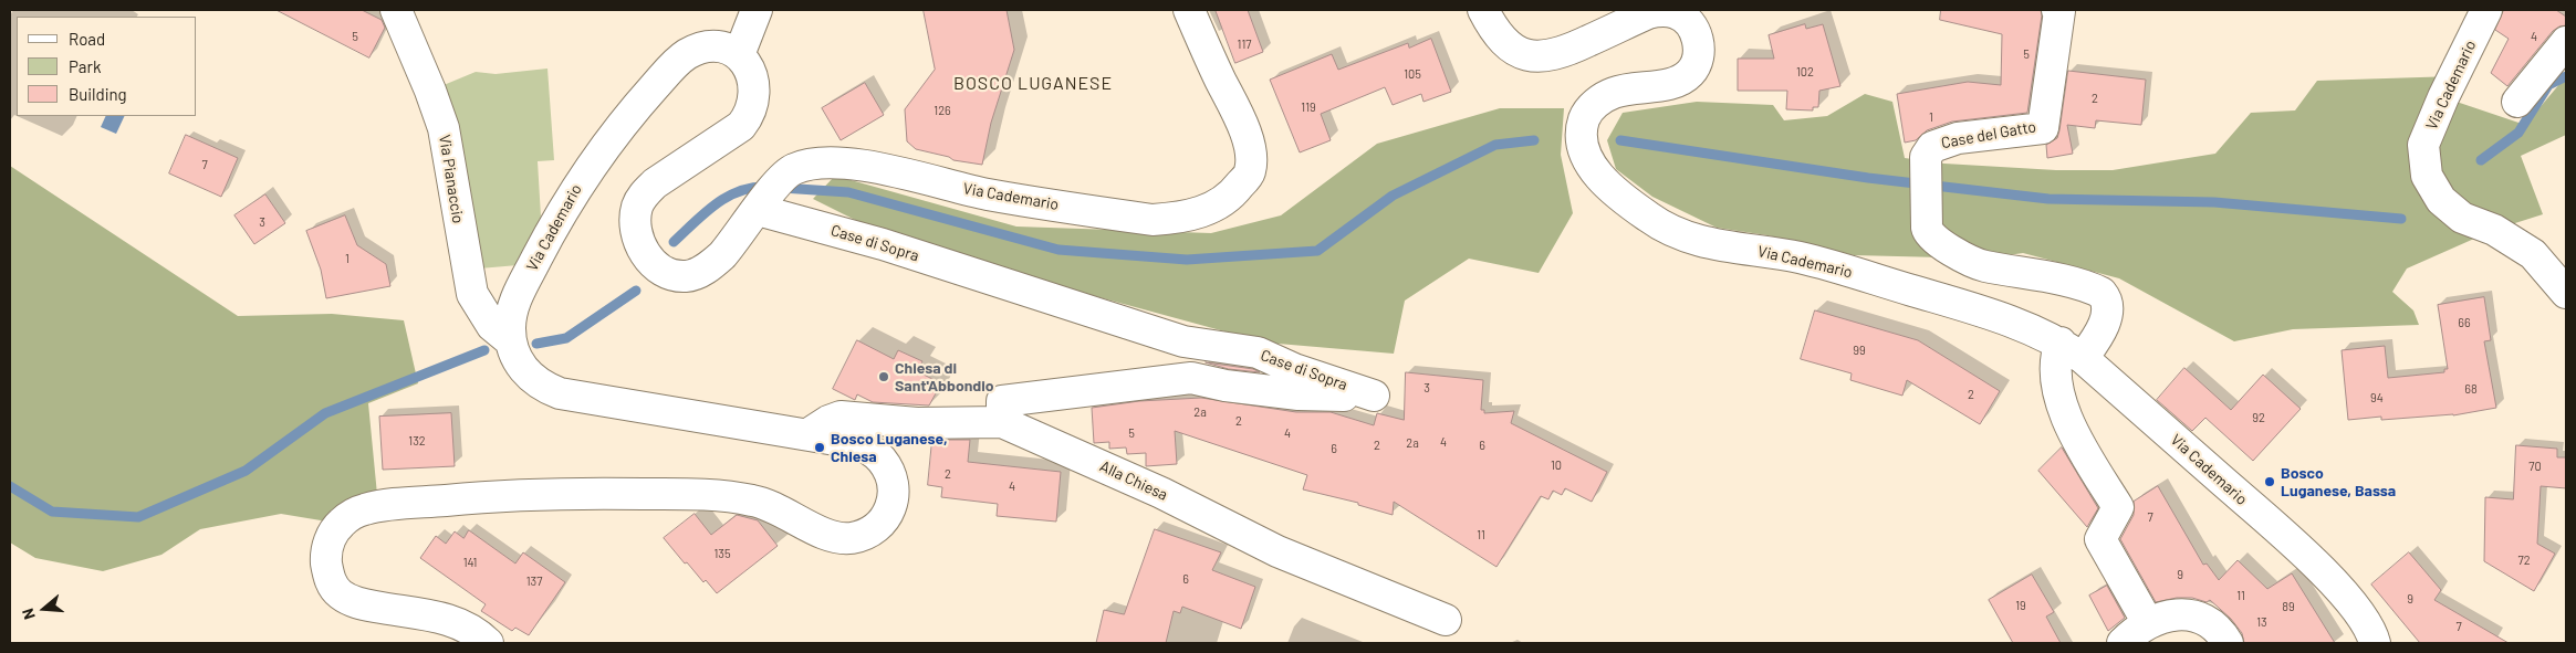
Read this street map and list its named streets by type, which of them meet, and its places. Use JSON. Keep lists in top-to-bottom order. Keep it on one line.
{"streets":{"street":["Via Cademario","Case del Gatto","Via Pianaccio","Case di Sopra","Alla Chiesa"]},"crossings":[["Via Cademario","Case del Gatto"],["Via Cademario","Via Pianaccio"],["Via Cademario","Case di Sopra"],["Via Cademario","Alla Chiesa"],["Case di Sopra","Alla Chiesa"]],"districts":["BOSCO LUGANESE"],"places":["Chiesa di Sant'Abbondio","Bosco Luganese, Chiesa","Bosco Luganese, Bassa"],"house_numbers":["5","4","117","5","102","105","2","119","126","1","7","3","1","66","99","3","68","2","94","2a","92","2","5","4","132","4","2a","2","6","6","10","70","2","4","7","11","135","72","141","9","6","137","11","9","19","89","13","7"],"legend":["Road","Park","Building"],"north":"left"}
